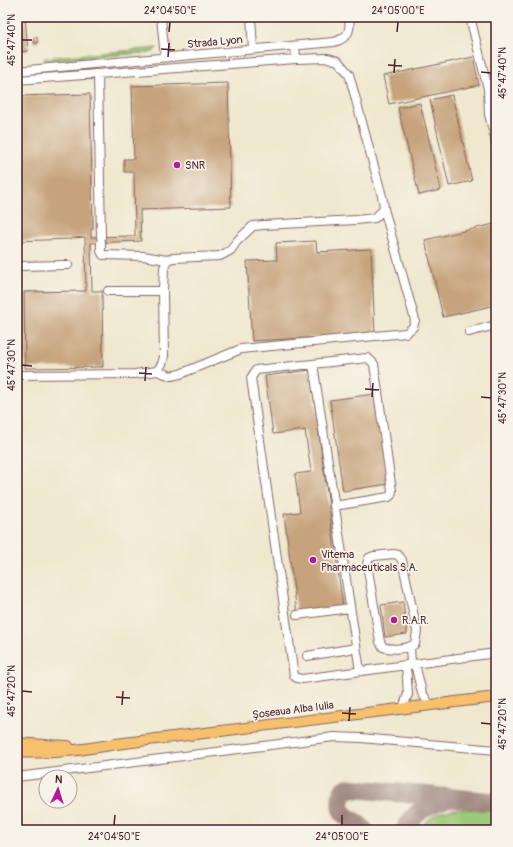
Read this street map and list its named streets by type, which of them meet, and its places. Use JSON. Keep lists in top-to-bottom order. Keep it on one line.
{"streets":{"main road":["Șoseaua Alba Iulia"],"street":["Strada Lyon"]},"places":["SNR","Vitema Pharmaceuticals S.A.","R.A.R."],"north":"top","coordinates":["24°04'50\"E","24°05'00\"E","45°47'40\"N","45°47'30\"N","45°47'20\"N"]}
